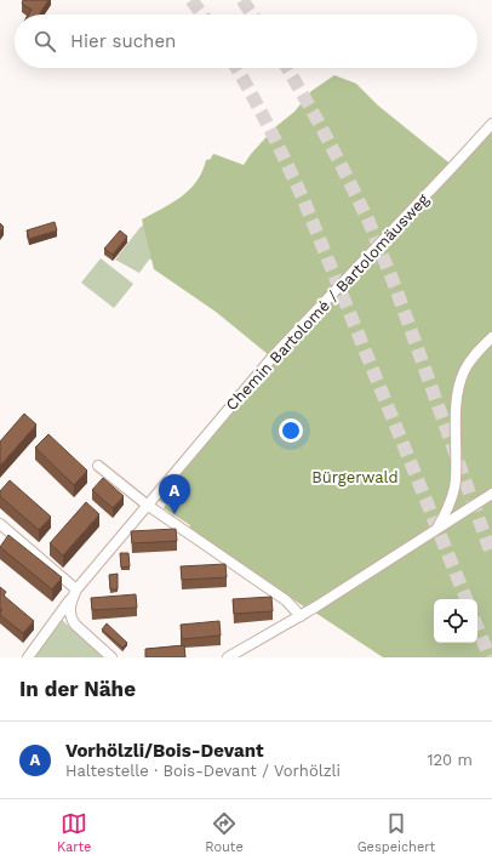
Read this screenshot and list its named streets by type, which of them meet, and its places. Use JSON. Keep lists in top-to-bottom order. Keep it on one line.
{"streets":{"street":["Chemin Bartolomé / Bartolomäusweg"]},"parks":["Bürgerwald"],"page":{"search":"Hier suchen","pins":"A","heading":"In der Nähe","list":[{"mark":"A","name":"Vorhölzli/Bois-Devant","note":"Haltestelle · Bois-Devant / Vorhölzli","value":"120 m"}],"nav":["Karte","Route","Gespeichert"]}}
